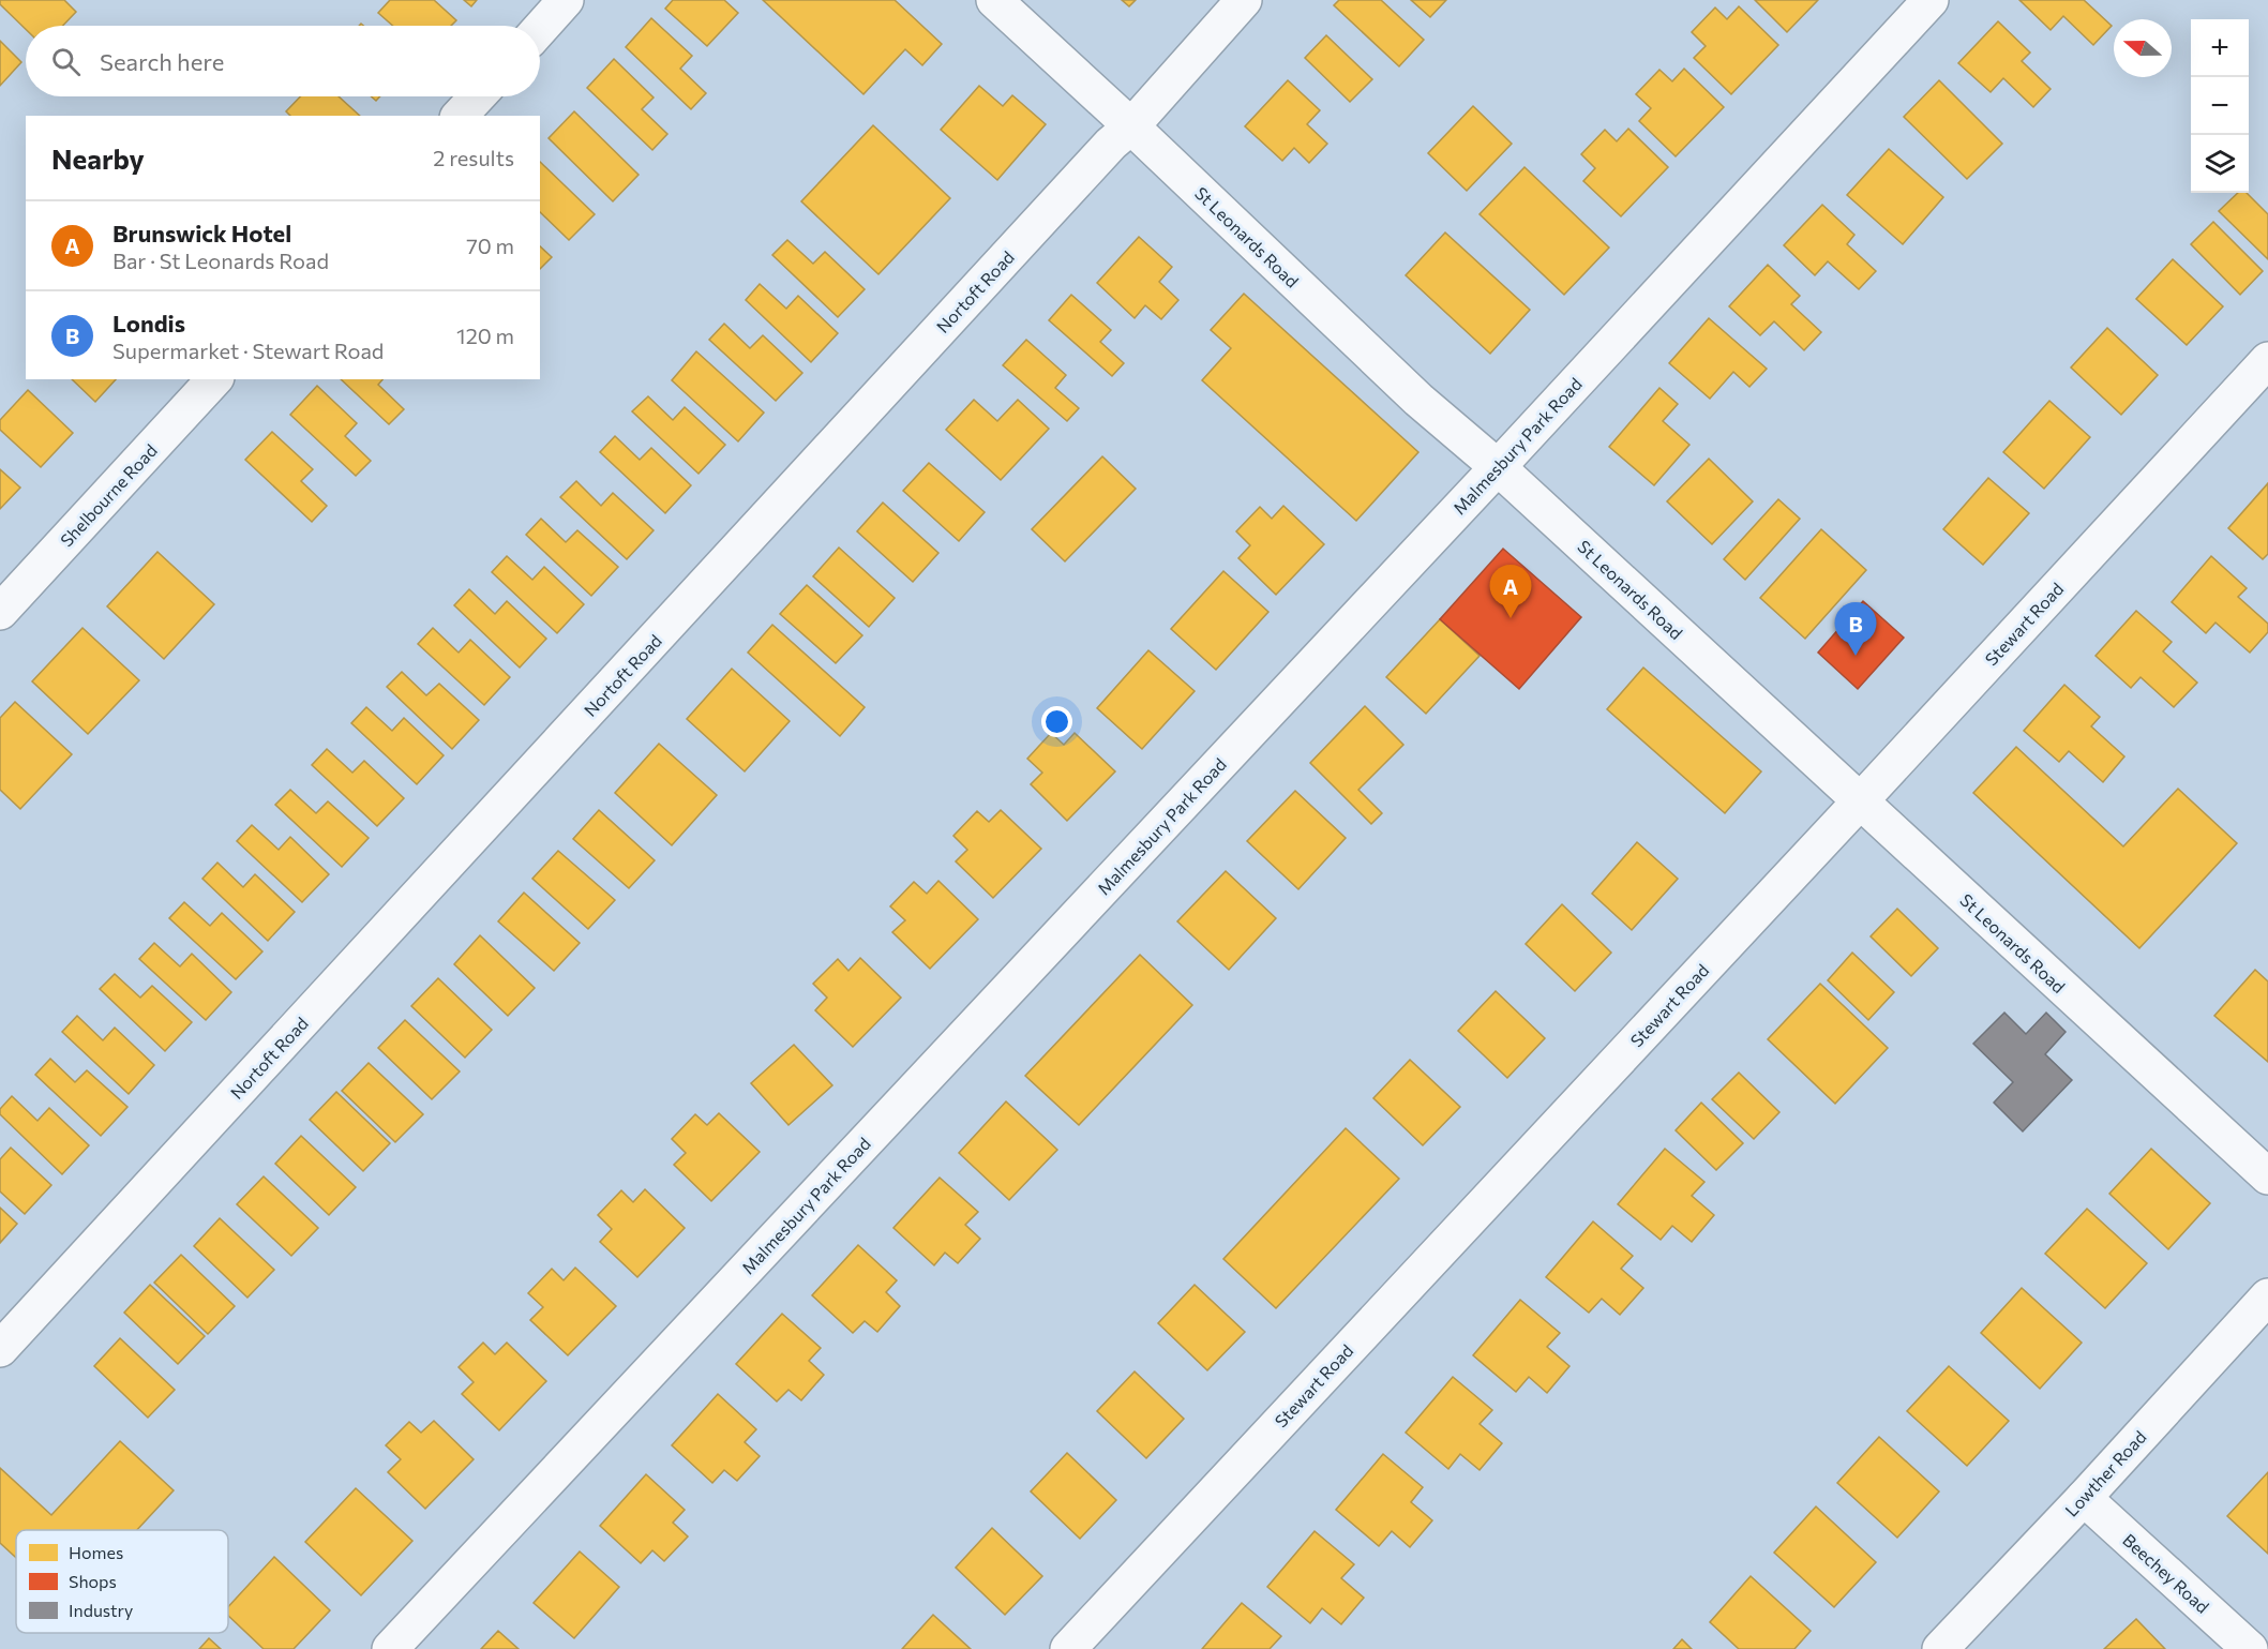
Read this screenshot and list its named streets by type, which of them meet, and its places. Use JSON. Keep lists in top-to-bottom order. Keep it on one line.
{"streets":{"street":["St Leonards Road","Nortoft Road","Malmesbury Park Road","Shelbourne Road","Stewart Road","Lowther Road","Beechey Road"]},"crossings":[["St Leonards Road","Nortoft Road"],["St Leonards Road","Malmesbury Park Road"],["St Leonards Road","Stewart Road"],["Lowther Road","Beechey Road"]],"legend":["Homes","Shops","Industry"],"north":"left","page":{"map_buttons":["+","−"],"search":"Search here","heading":["Nearby","2 results"],"list":[{"mark":"A","name":"Brunswick Hotel","note":"Bar · St Leonards Road","value":"70 m"},{"mark":"B","name":"Londis","note":"Supermarket · Stewart Road","value":"120 m"}],"pins":["A","B"]}}
